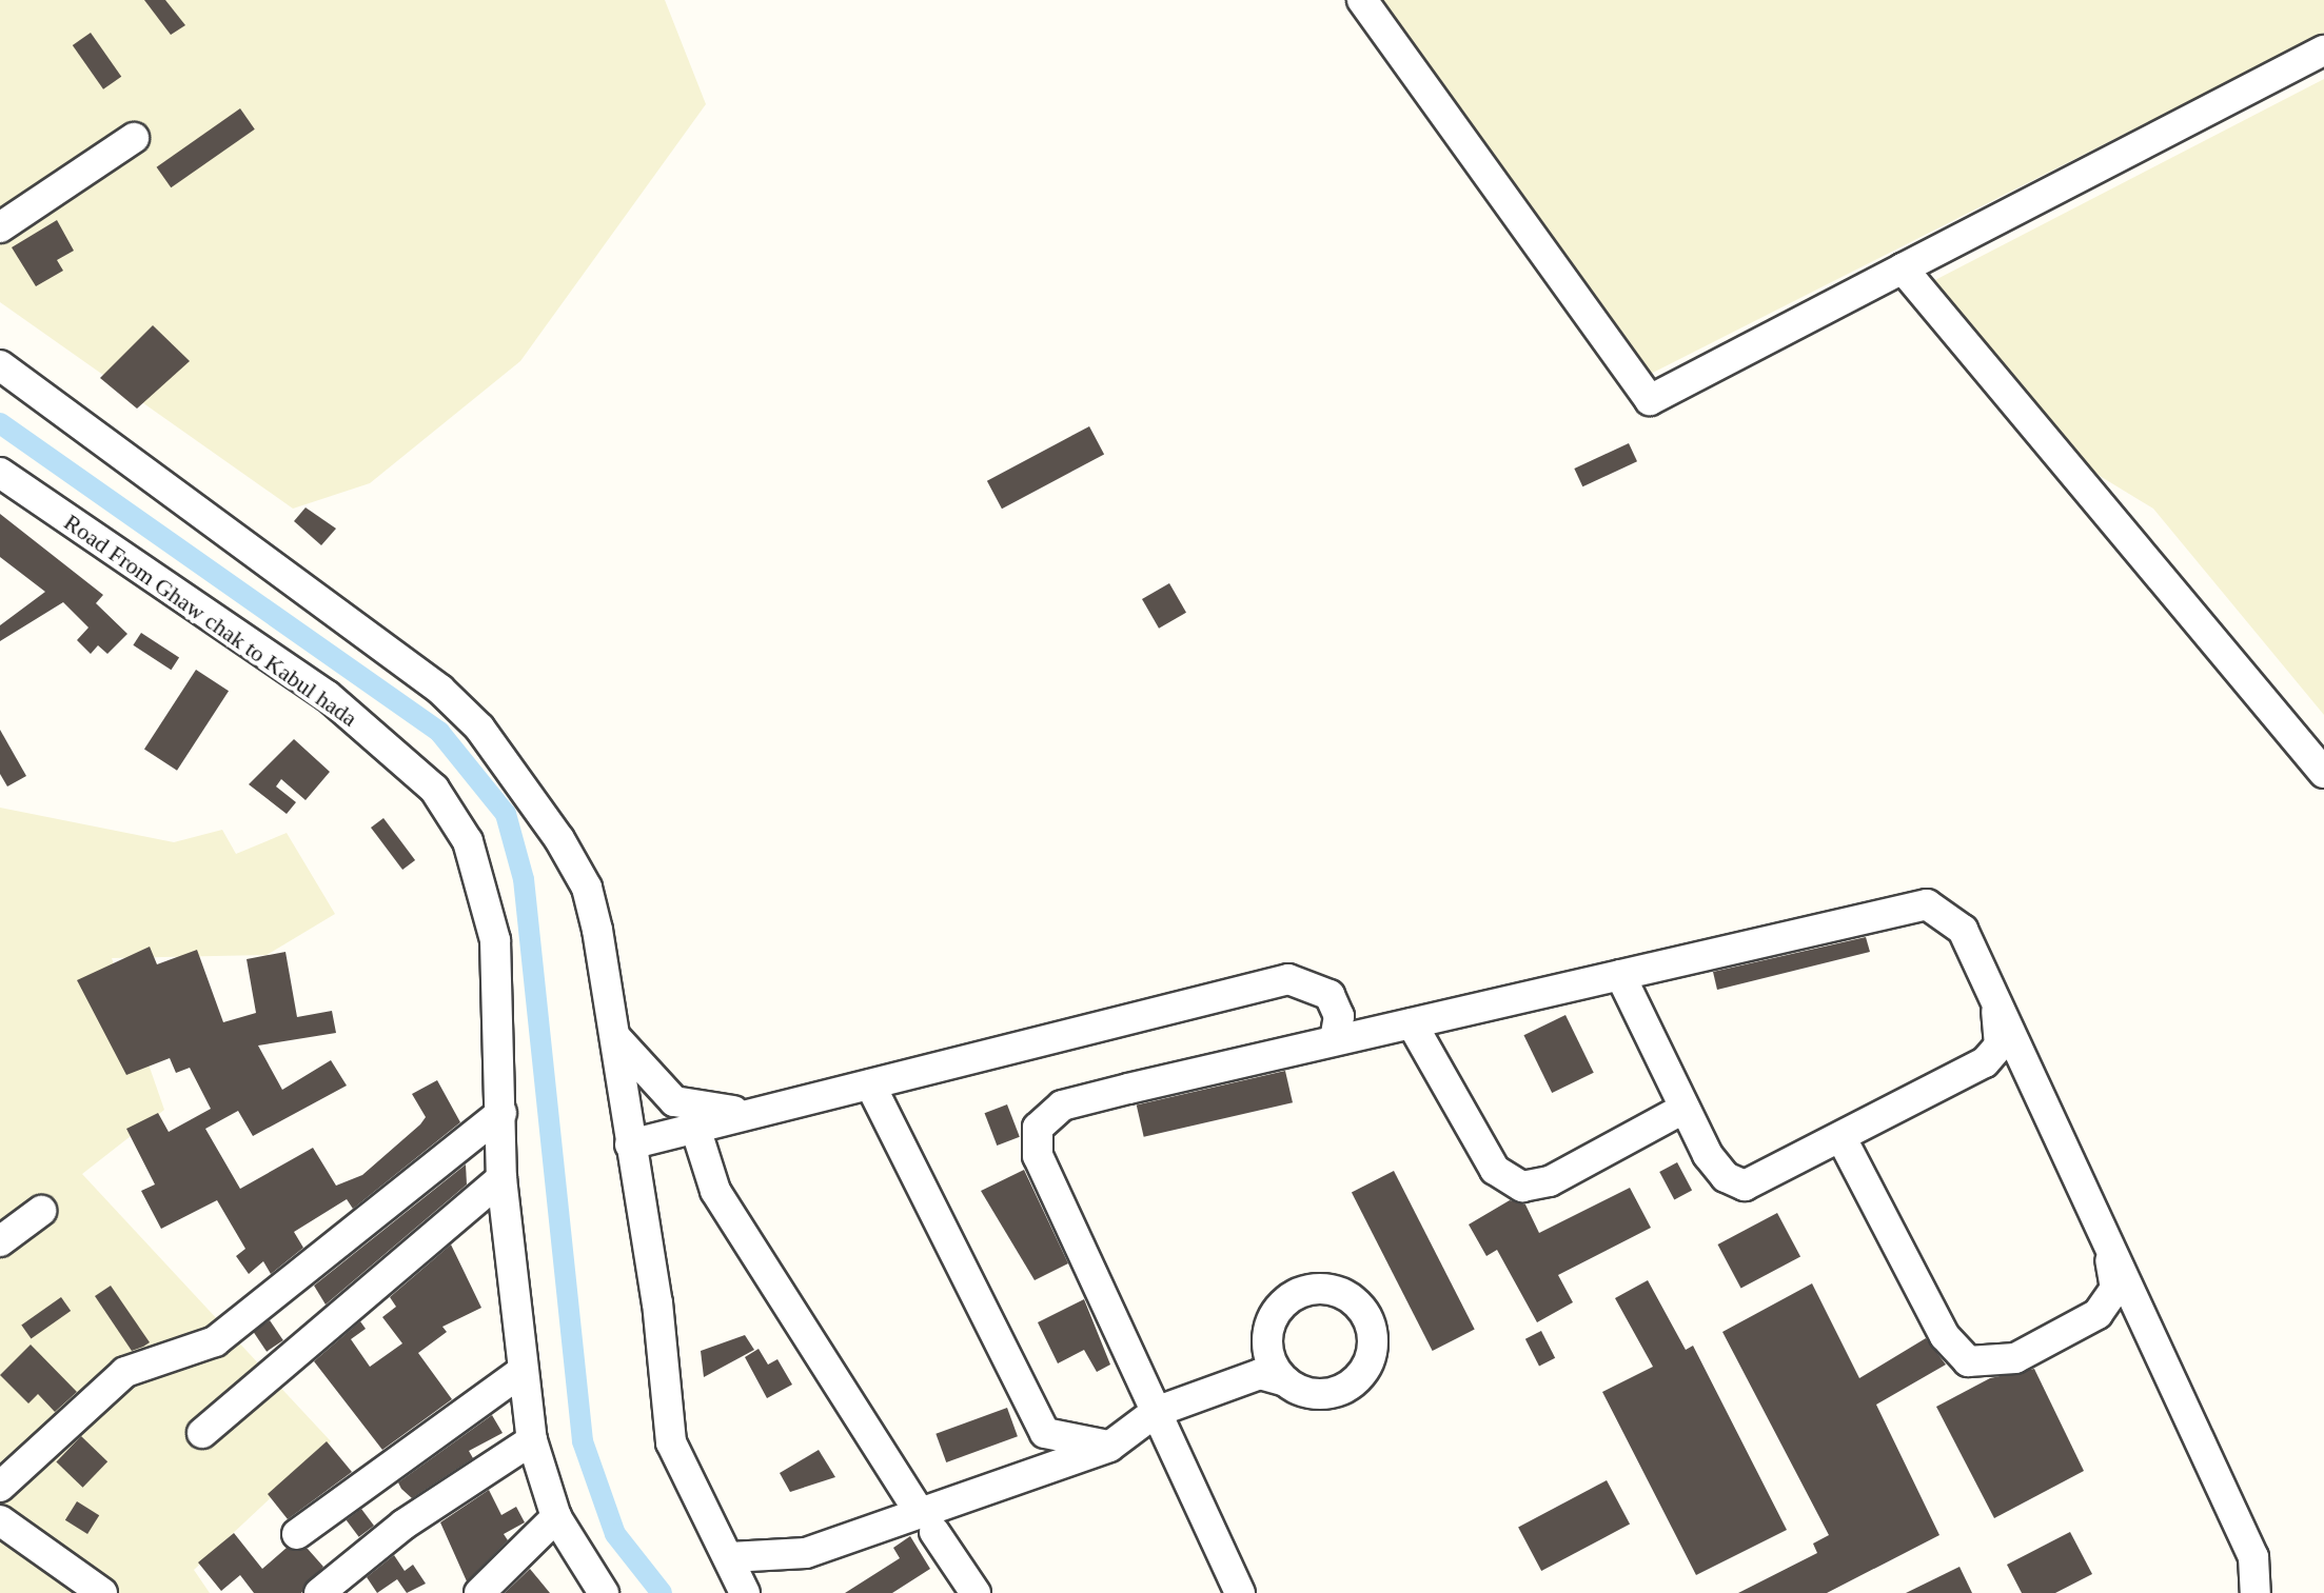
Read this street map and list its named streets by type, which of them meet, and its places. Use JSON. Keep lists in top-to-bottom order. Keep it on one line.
{"streets":{"street":["Road From Ghaw chak to Kabul hada"]}}
